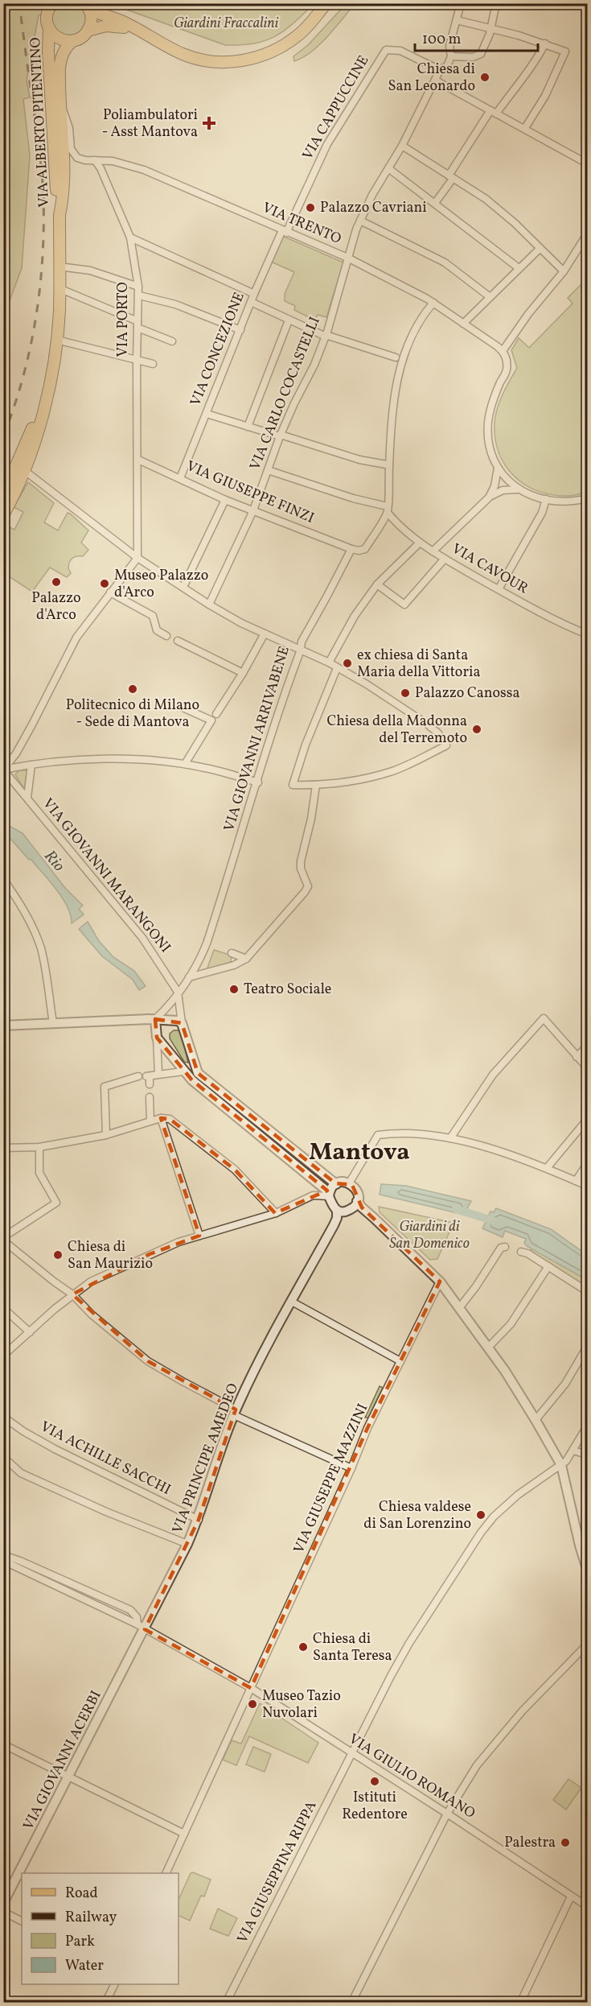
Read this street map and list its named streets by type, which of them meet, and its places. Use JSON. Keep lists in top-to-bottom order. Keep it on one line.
{"streets":{"main road":["VIA ALBERTO PITENTINO"],"street":["VIA CAPPUCCINE","VIA TRENTO","VIA PORTO","VIA CONCEZIONE","VIA CARLO COCASTELLI","VIA GIUSEPPE FINZI","VIA CAVOUR","VIA GIOVANNI ARRIVABENE","VIA GIOVANNI MARANGONI","VIA ACHILLE SACCHI","VIA PRINCIPE AMEDEO","VIA GIUSEPPE MAZZINI","VIA GIOVANNI ACERBI","VIA GIULIO ROMANO","VIA GIUSEPPINA RIPPA"]},"crossings":[["VIA CAPPUCCINE","VIA TRENTO"],["VIA CAPPUCCINE","VIA CONCEZIONE"],["VIA CAPPUCCINE","VIA CARLO COCASTELLI"],["VIA ALBERTO PITENTINO","VIA TRENTO"],["VIA TRENTO","VIA PORTO"],["VIA TRENTO","VIA CONCEZIONE"],["VIA TRENTO","VIA CARLO COCASTELLI"],["VIA PORTO","VIA GIUSEPPE FINZI"],["VIA CONCEZIONE","VIA GIUSEPPE FINZI"],["VIA CARLO COCASTELLI","VIA GIUSEPPE FINZI"],["VIA GIUSEPPE FINZI","VIA GIOVANNI ARRIVABENE"],["VIA GIOVANNI ARRIVABENE","VIA GIOVANNI MARANGONI"],["VIA ACHILLE SACCHI","VIA PRINCIPE AMEDEO"],["VIA PRINCIPE AMEDEO","VIA GIOVANNI ACERBI"],["VIA PRINCIPE AMEDEO","VIA GIULIO ROMANO"],["VIA GIUSEPPE MAZZINI","VIA GIULIO ROMANO"],["VIA GIOVANNI ACERBI","VIA GIULIO ROMANO"],["VIA GIULIO ROMANO","VIA GIUSEPPINA RIPPA"]],"districts":["Mantova"],"water":["Rio"],"parks":["Giardini Fraccalini","Giardini di San Domenico"],"places":{"other":["Chiesa di San Leonardo","Palazzo Cavriani","Palazzo d'Arco","Museo Palazzo d'Arco","ex chiesa di Santa Maria della Vittoria","Politecnico di Milano - Sede di Mantova","Palazzo Canossa","Chiesa della Madonna del Terremoto","Teatro Sociale","Chiesa di San Maurizio","Chiesa valdese di San Lorenzino","Chiesa di Santa Teresa","Museo Tazio Nuvolari","Istituti Redentore","Palestra"],"health":["Poliambulatori - Asst Mantova"]},"legend":["Road","Railway","Park","Water"],"scale_bar":"100 m"}
